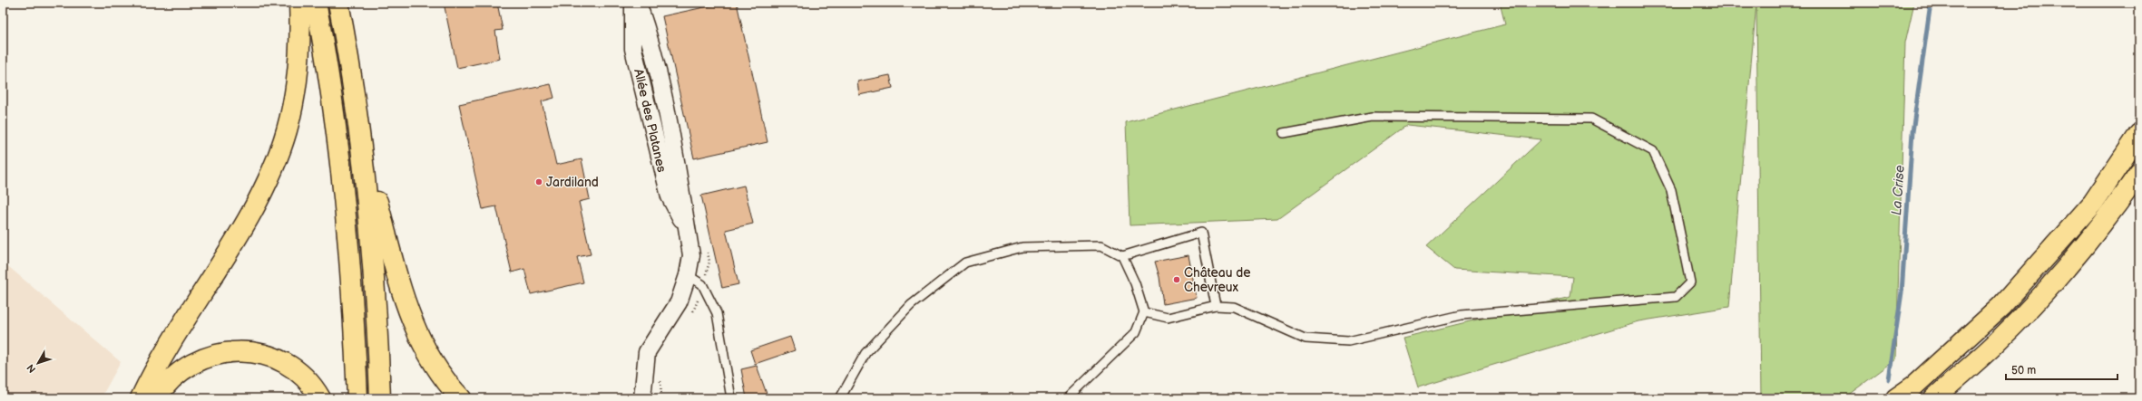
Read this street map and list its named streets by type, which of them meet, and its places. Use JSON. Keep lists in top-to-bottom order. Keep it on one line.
{"streets":{"street":["Allée des Platanes"]},"water":["La Crise"],"places":["Jardiland","Château de Chevreux"],"scale_bar":"50 m","north":"bottom left"}
